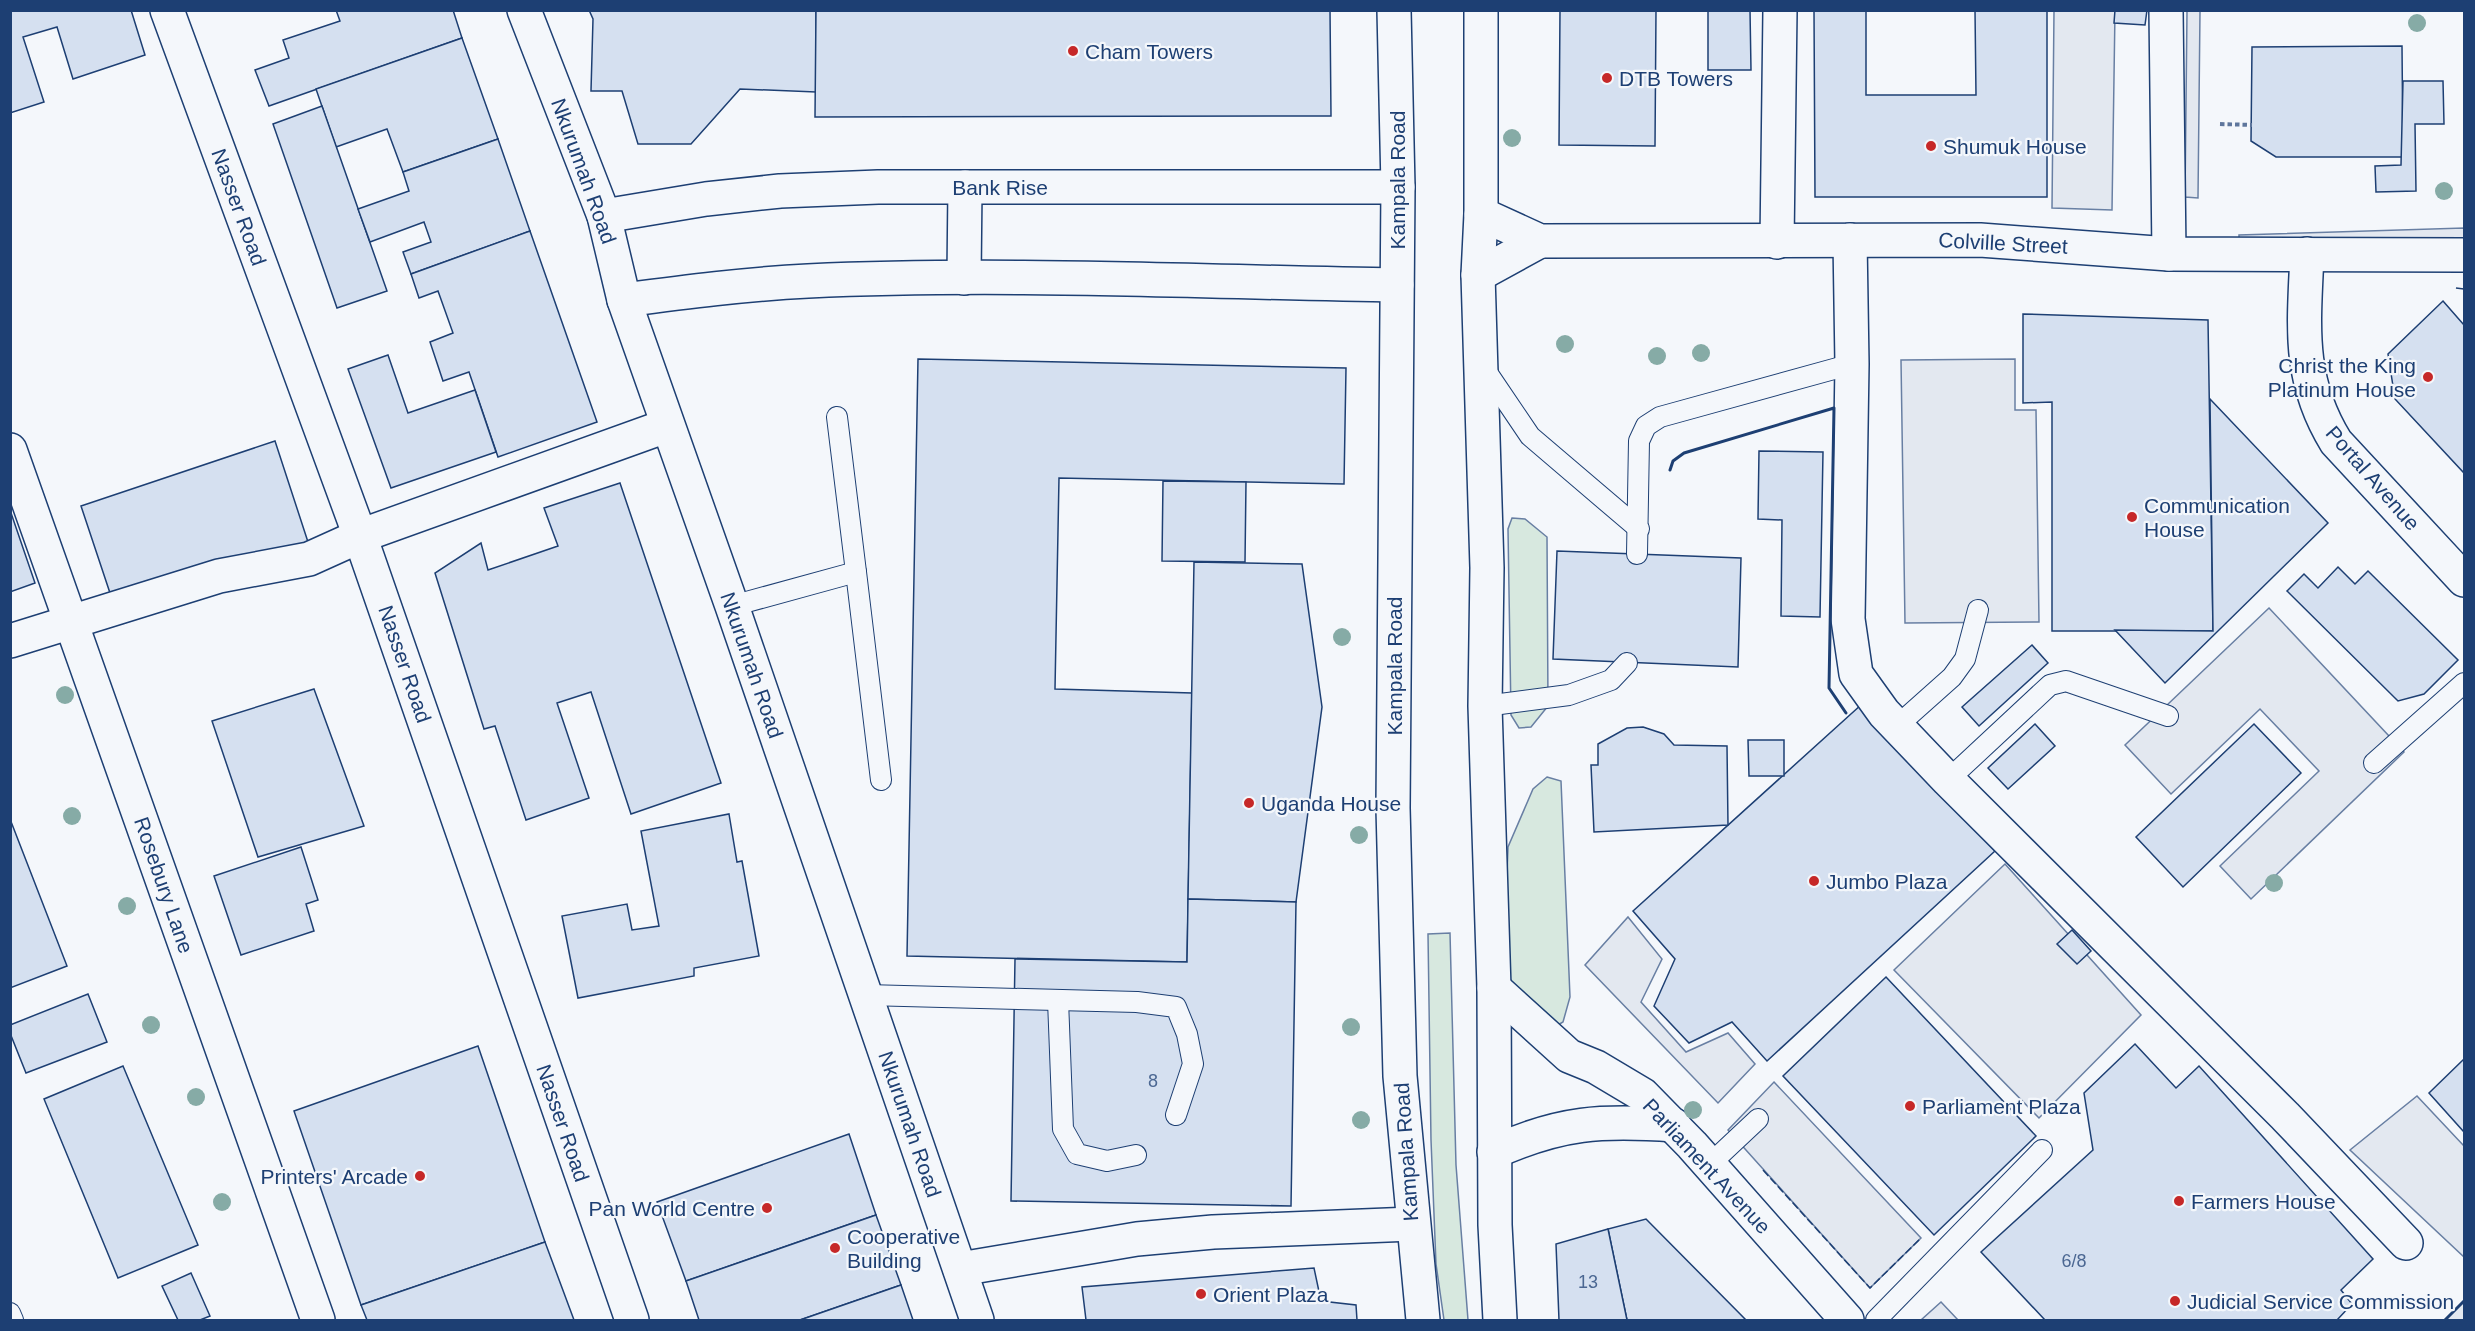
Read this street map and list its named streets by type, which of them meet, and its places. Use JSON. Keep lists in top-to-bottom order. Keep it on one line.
{"streets":{"street":["Nkurumah Road","Kampala Road","Bank Rise","Nasser Road","Colville Street","Portal Avenue","Rosebury Lane","Parliament Avenue"]},"crossings":[["Nkurumah Road","Bank Rise"],["Kampala Road","Bank Rise"],["Colville Street","Portal Avenue"]],"places":["Cham Towers","DTB Towers","Shumuk House","Christ the King Platinum House","Communication House","Uganda House","Jumbo Plaza","Parliament Plaza","Printers' Arcade","Farmers House","Pan World Centre","Cooperative Building","Orient Plaza","Judicial Service Commission"],"house_numbers":["8","6/8","13"]}
